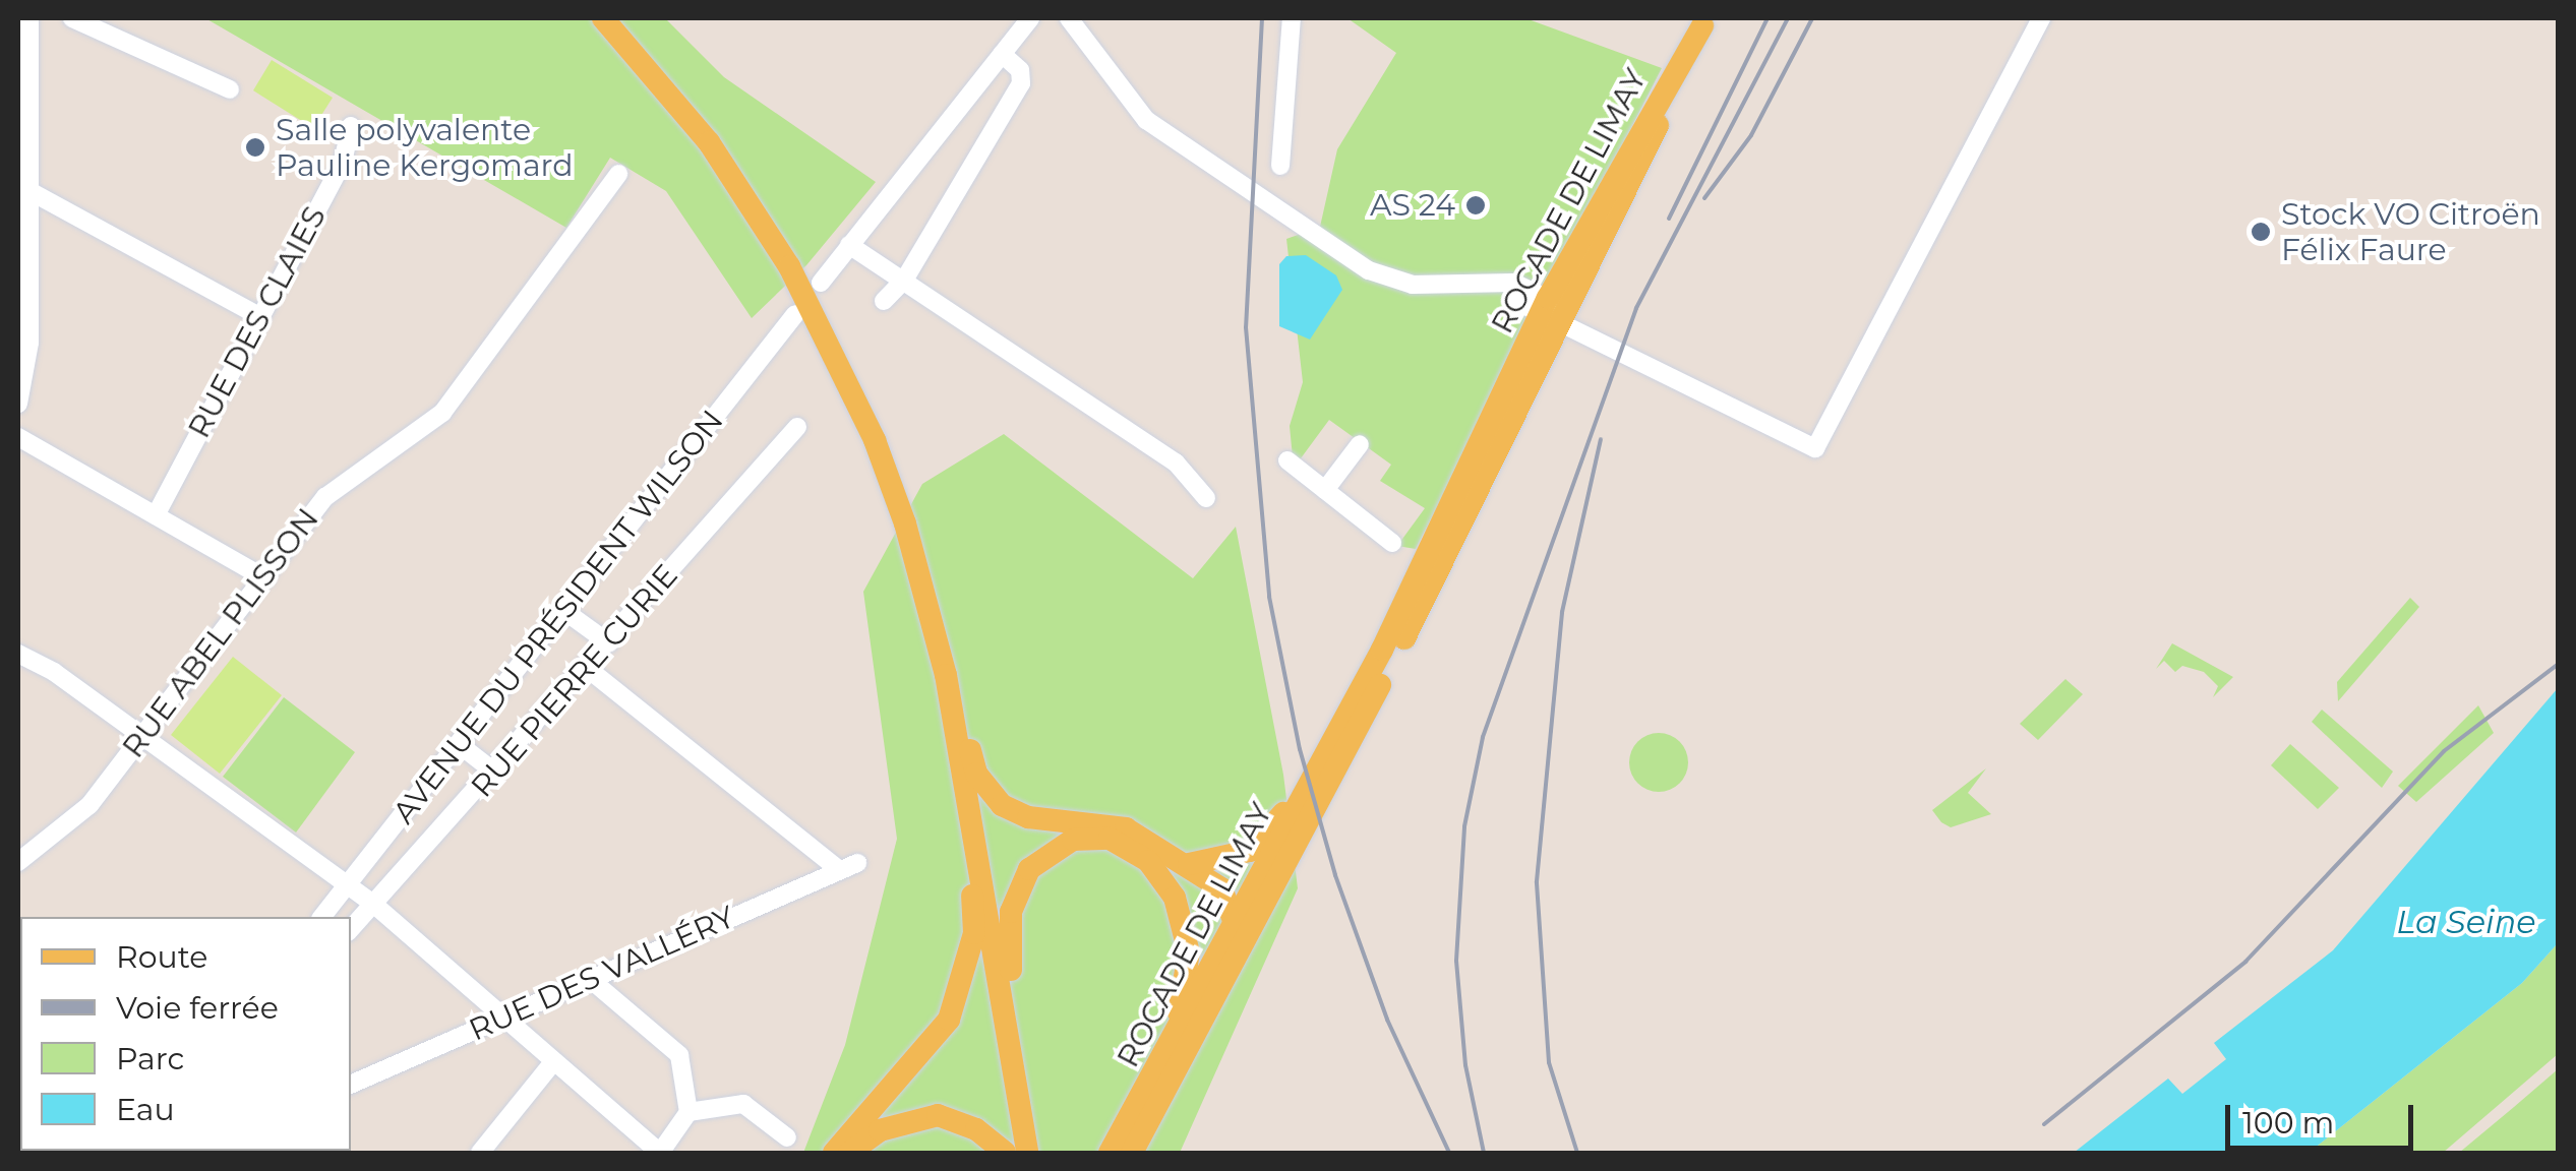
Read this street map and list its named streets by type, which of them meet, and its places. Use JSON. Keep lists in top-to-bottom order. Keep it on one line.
{"streets":{"main road":["ROCADE DE LIMAY"],"street":["RUE DES CLAIES","AVENUE DU PRÉSIDENT WILSON","RUE ABEL PLISSON","RUE PIERRE CURIE","RUE DES VALLÉRY"]},"water":["La Seine"],"places":["Salle polyvalente Pauline Kergomard","AS 24","Stock VO Citroën Félix Faure"],"legend":["Route","Voie ferrée","Parc","Eau"],"scale_bar":"100 m"}
